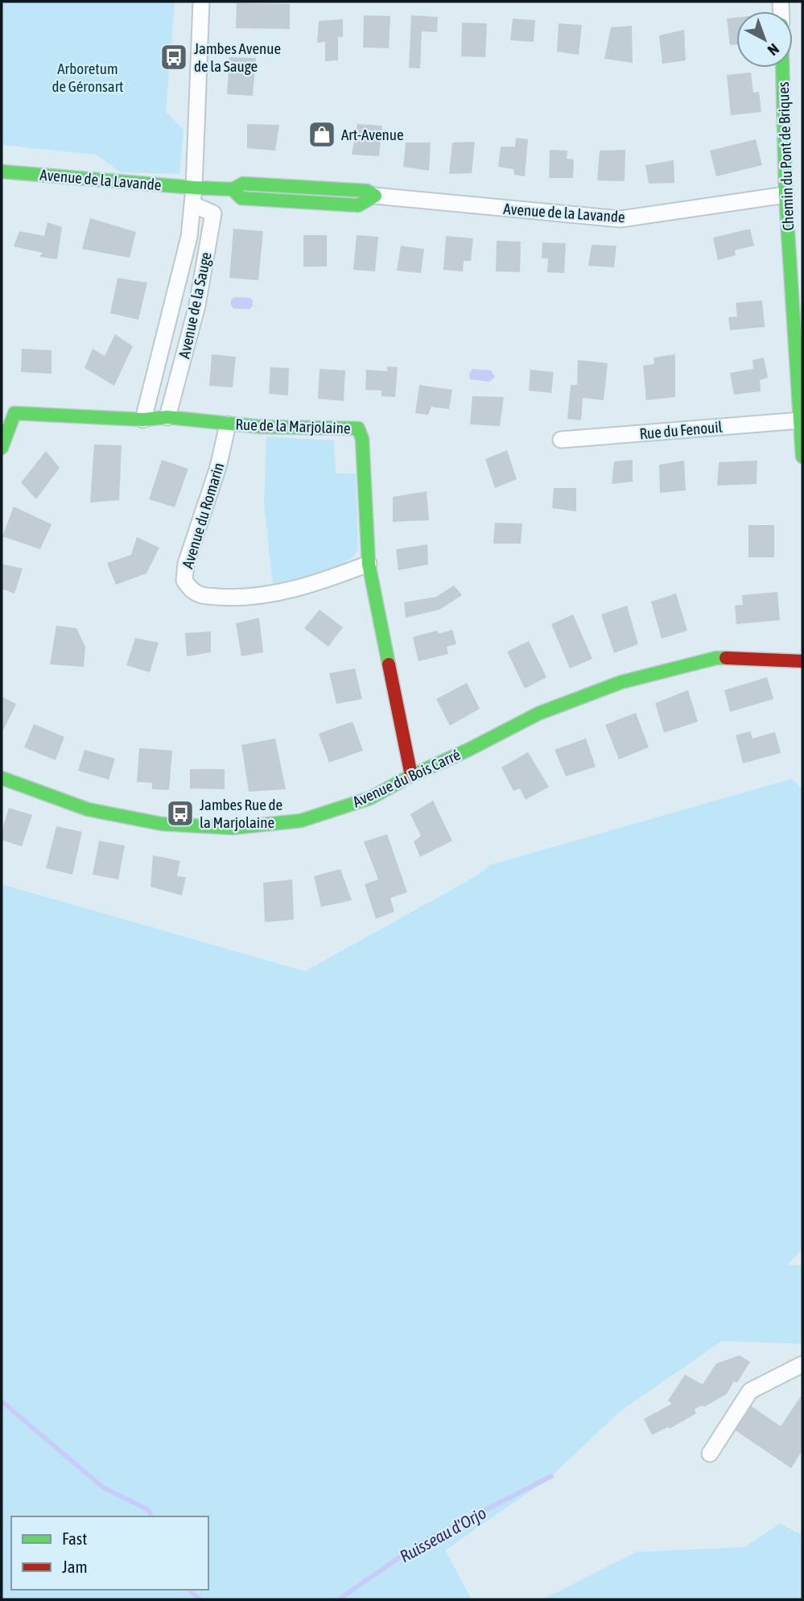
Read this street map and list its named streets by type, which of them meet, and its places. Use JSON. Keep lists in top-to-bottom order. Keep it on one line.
{"streets":{"street":["Chemin du Pont de Briques","Avenue de la Lavande","Avenue de la Sauge","Rue de la Marjolaine","Rue du Fenouil","Avenue du Romarin","Avenue du Bois Carré"]},"crossings":[["Chemin du Pont de Briques","Avenue de la Lavande"],["Chemin du Pont de Briques","Rue du Fenouil"],["Avenue de la Lavande","Avenue de la Sauge"],["Avenue de la Sauge","Rue de la Marjolaine"],["Rue de la Marjolaine","Avenue du Romarin"],["Rue de la Marjolaine","Avenue du Bois Carré"]],"water":["Ruisseau d'Orjo"],"parks":["Arboretum de Géronsart"],"places":{"bus stop":["Jambes Avenue de la Sauge","Jambes Rue de la Marjolaine"],"shop":["Art-Avenue"]},"legend":["Fast","Jam"],"north":"bottom right"}
